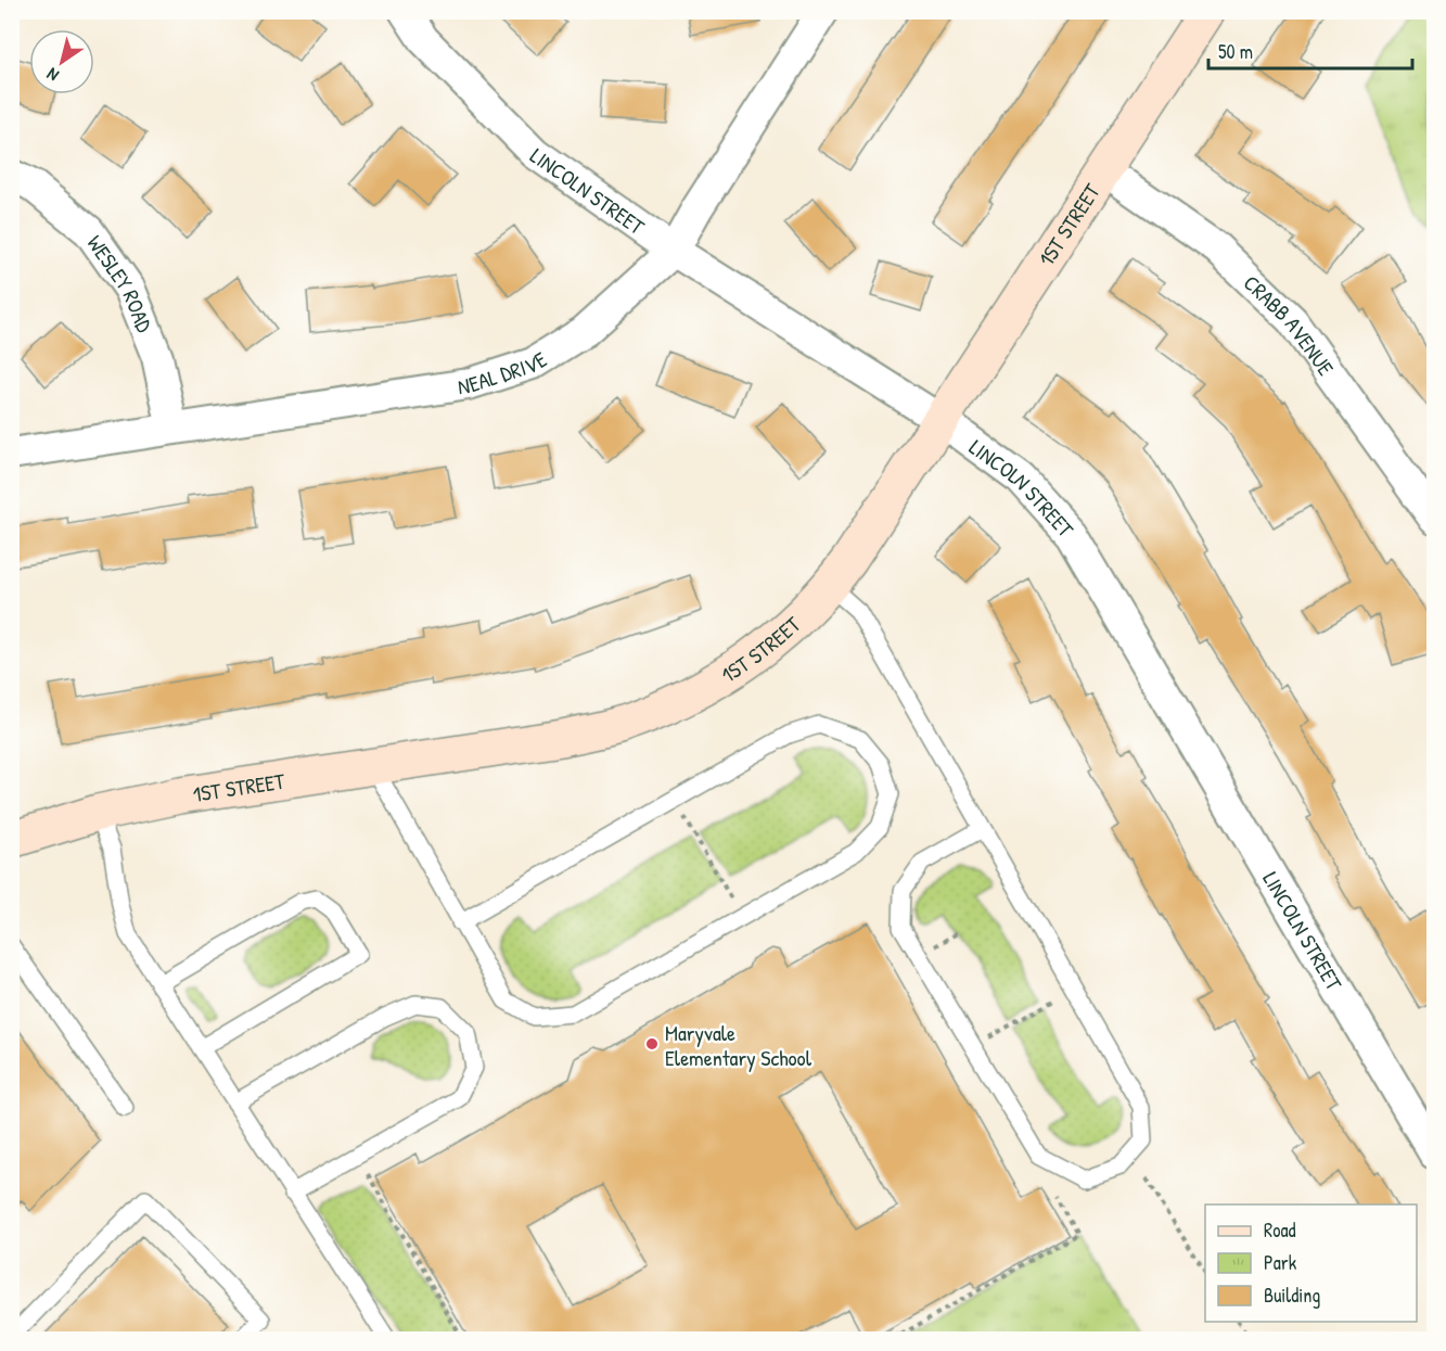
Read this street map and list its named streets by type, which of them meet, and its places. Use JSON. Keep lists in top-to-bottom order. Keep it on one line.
{"streets":{"street":["LINCOLN STREET","1ST STREET","WESLEY ROAD","CRABB AVENUE","NEAL DRIVE"]},"crossings":[["LINCOLN STREET","1ST STREET"],["LINCOLN STREET","NEAL DRIVE"],["1ST STREET","CRABB AVENUE"],["WESLEY ROAD","NEAL DRIVE"]],"places":["Maryvale Elementary School"],"legend":["Road","Park","Building"],"scale_bar":"50 m","north":"bottom left"}
